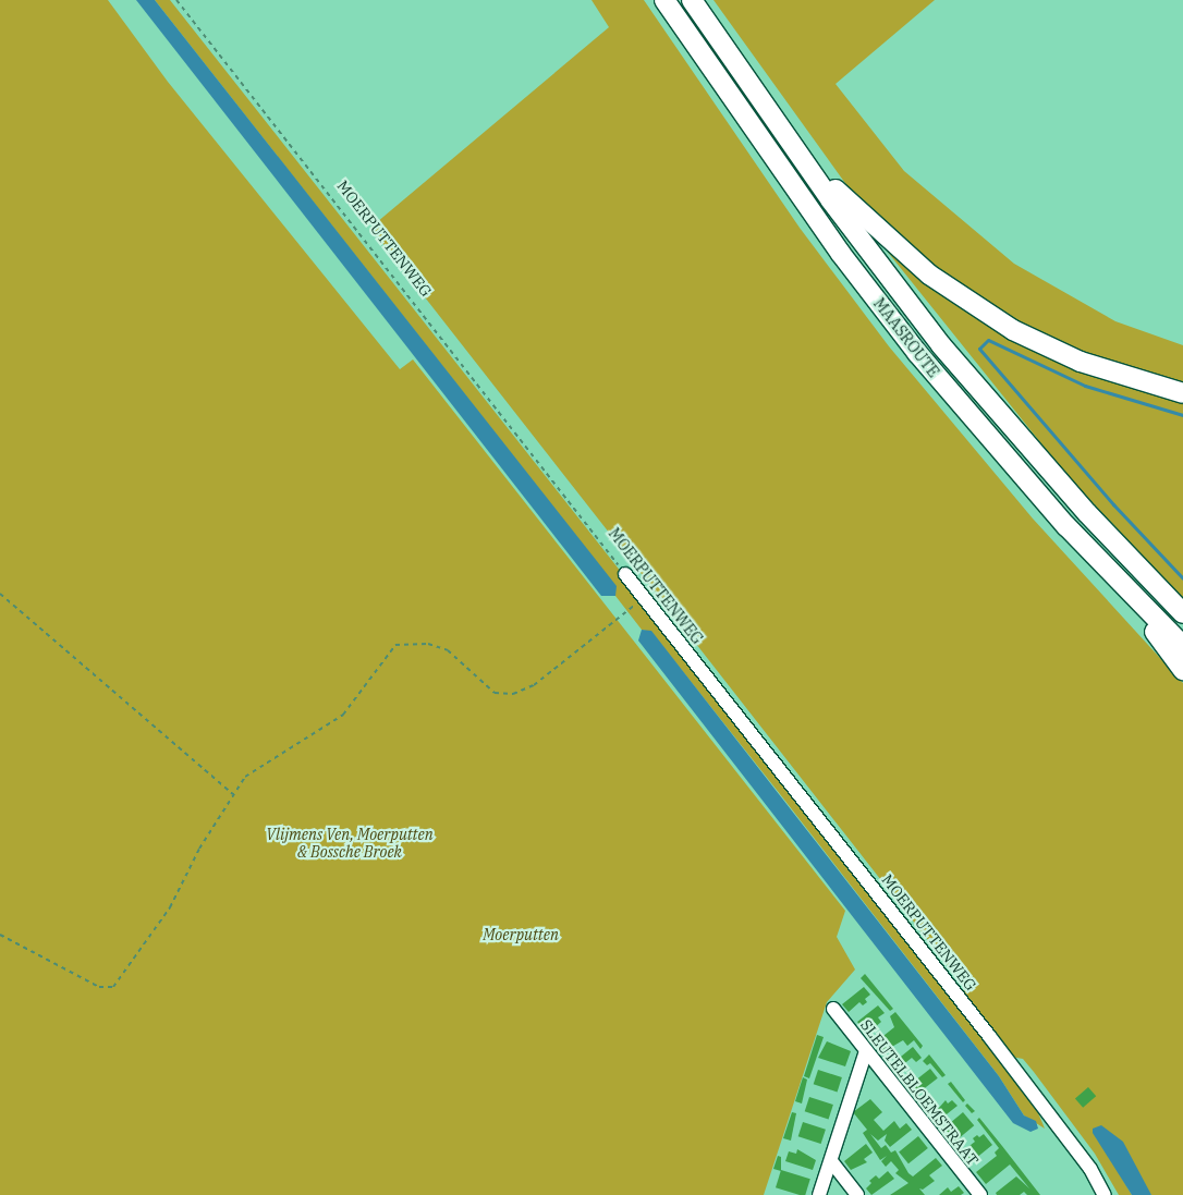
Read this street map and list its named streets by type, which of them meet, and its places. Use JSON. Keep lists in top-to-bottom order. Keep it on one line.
{"streets":{"highway":["MAASROUTE"],"street":["MOERPUTTENWEG","SLEUTELBLOEMSTRAAT"]},"parks":["Vlijmens Ven, Moerputten & Bossche Broek","Moerputten"]}
